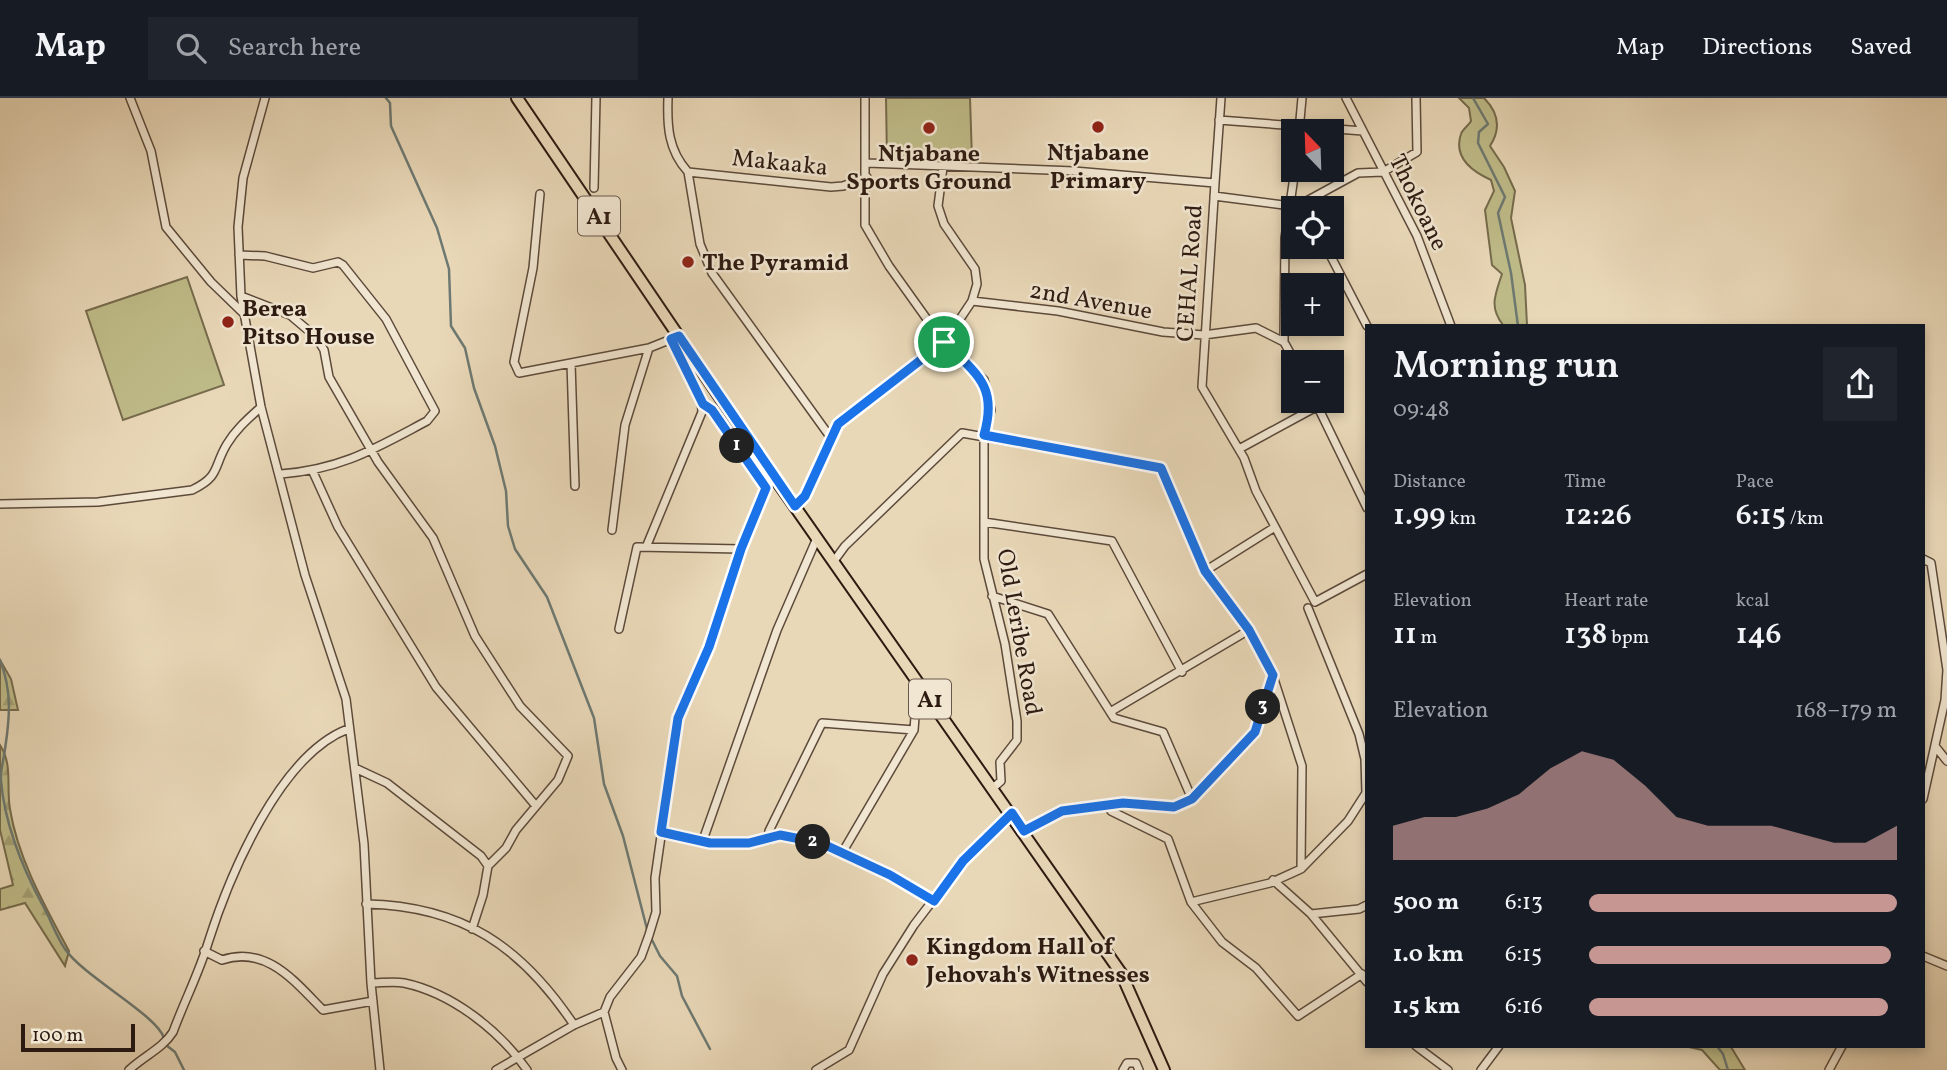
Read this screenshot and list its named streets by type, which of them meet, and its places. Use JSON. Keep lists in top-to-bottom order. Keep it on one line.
{"streets":{"main road":["A1"],"street":["Makaaka","Thokoane","CEHAL Road","2nd Avenue","Old Leribe Road"]},"crossings":[["Makaaka","Old Leribe Road"],["A1","Old Leribe Road"],["CEHAL Road","2nd Avenue"],["CEHAL Road","Old Leribe Road"]],"places":["Ntjabane Primary","Ntjabane Sports Ground","The Pyramid","Berea Pitso House","Kingdom Hall of Jehovah's Witnesses"],"scale_bar":"100 m","north":"top left","page":{"header":"Map","search":"Search here","nav":["Map","Directions","Saved"],"map_buttons":["+","−"],"heading":["Morning run","09:48"],"pins":["1","3","2"],"stats":[["Distance","1.99 km"],["Time","12:26"],["Pace","6:15 /km"],["Elevation","11 m"],["Heart rate","138 bpm"],["kcal","146"]],"chart":["Elevation","168–179 m"],"list":[{"name":"500 m","note":"6:13"},{"name":"1.0 km","note":"6:15"},{"name":"1.5 km","note":"6:16"}],"scale":"100 m"}}
